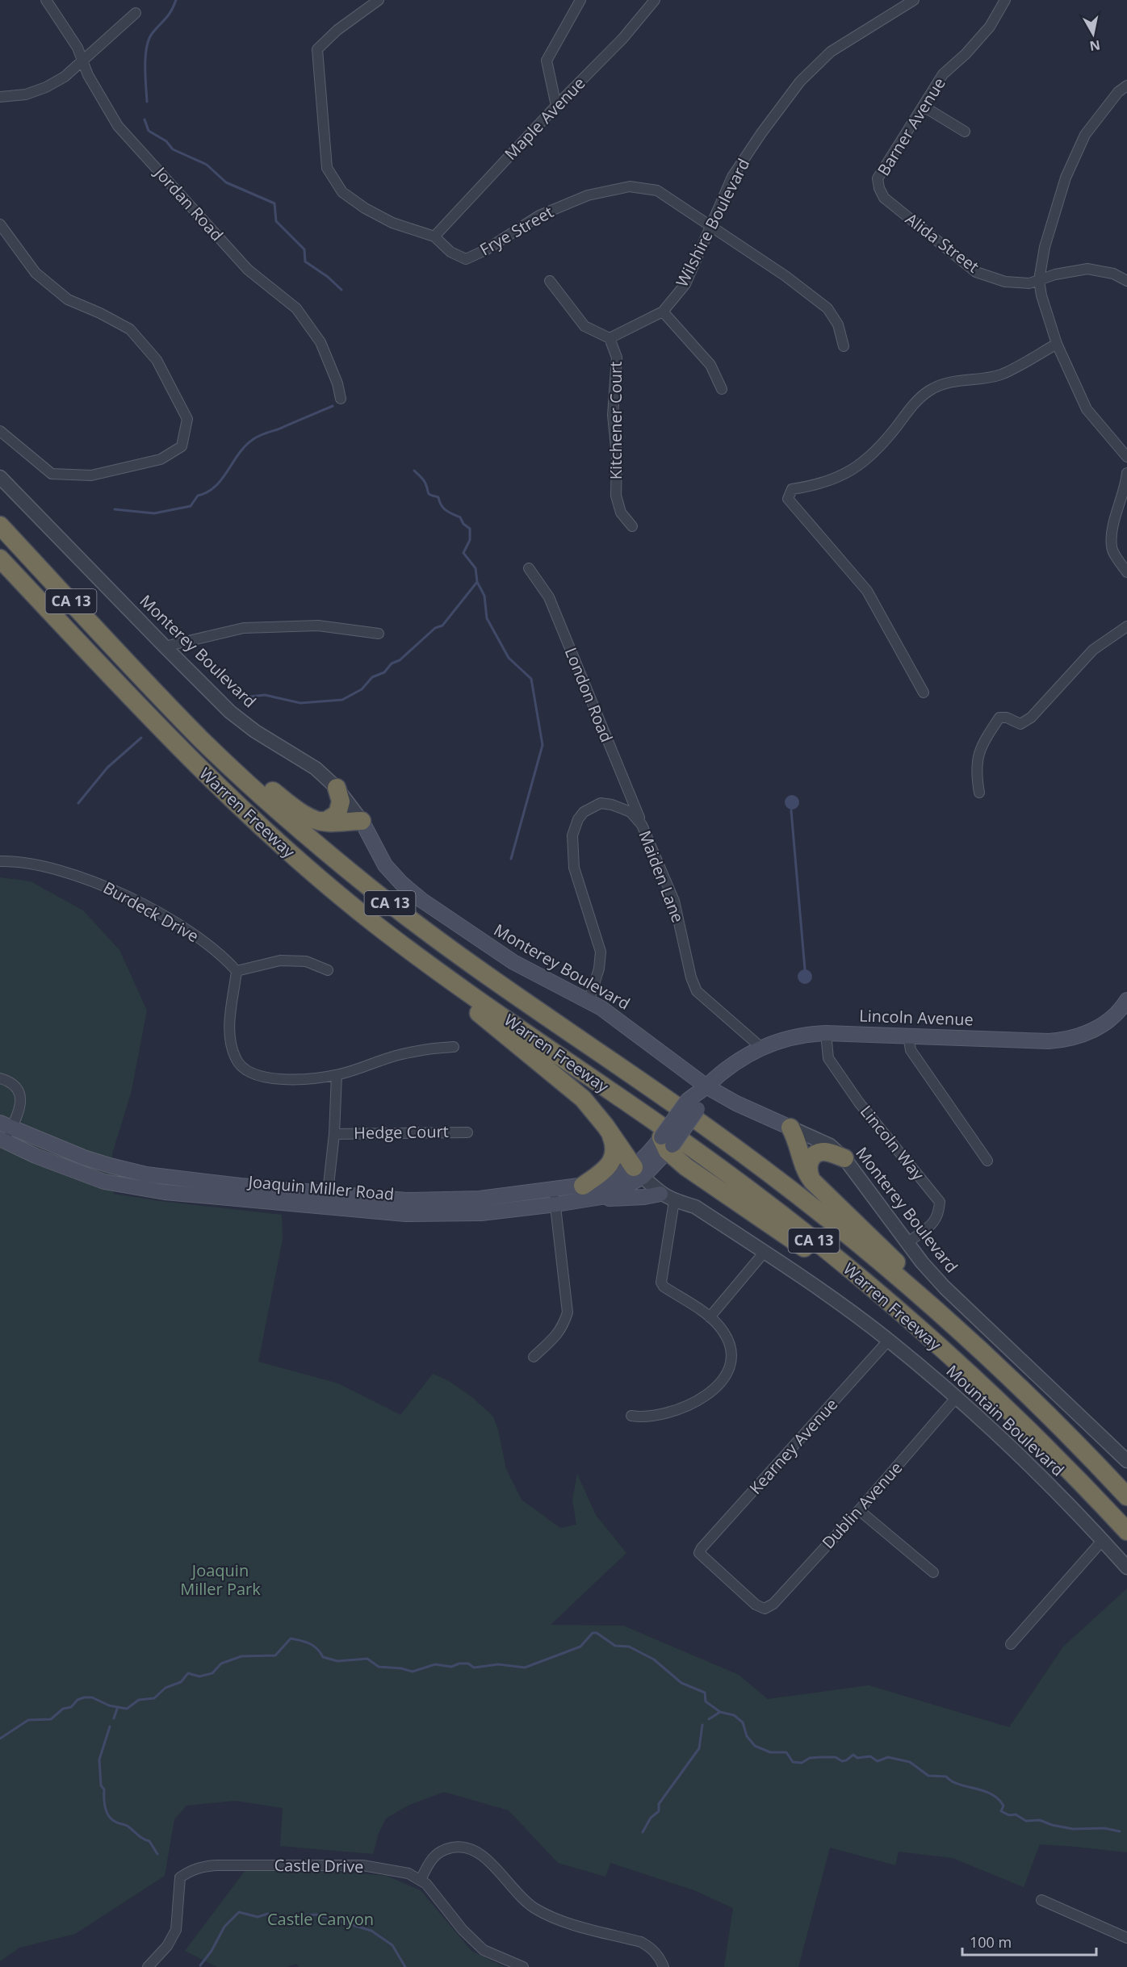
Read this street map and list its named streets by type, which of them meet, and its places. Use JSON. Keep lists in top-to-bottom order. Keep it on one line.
{"streets":{"highway":["CA 13","Warren Freeway"],"main road":["Monterey Boulevard","Lincoln Avenue","Joaquin Miller Road"],"street":["Maple Avenue","Barner Avenue","Jordan Road","Wilshire Boulevard","Frye Street","Alida Street","Kitchener Court","London Road","Maiden Lane","Burdeck Drive","Hedge Court","Lincoln Way","Mountain Boulevard","Kearney Avenue","Dublin Avenue","Castle Drive"]},"crossings":[["Maple Avenue","Frye Street"],["Barner Avenue","Alida Street"],["Wilshire Boulevard","Frye Street"],["Wilshire Boulevard","Kitchener Court"],["Monterey Boulevard","Maiden Lane"],["Monterey Boulevard","Lincoln Avenue"],["Monterey Boulevard","Lincoln Way"],["London Road","Maiden Lane"],["Maiden Lane","Lincoln Avenue"],["Lincoln Avenue","Lincoln Way"],["Lincoln Avenue","Joaquin Miller Road"],["Lincoln Avenue","Mountain Boulevard"],["Joaquin Miller Road","Mountain Boulevard"],["Mountain Boulevard","Kearney Avenue"],["Mountain Boulevard","Dublin Avenue"],["Kearney Avenue","Dublin Avenue"]],"parks":["Joaquin Miller Park","Castle Canyon"],"scale_bar":"100 m","north":"bottom"}
